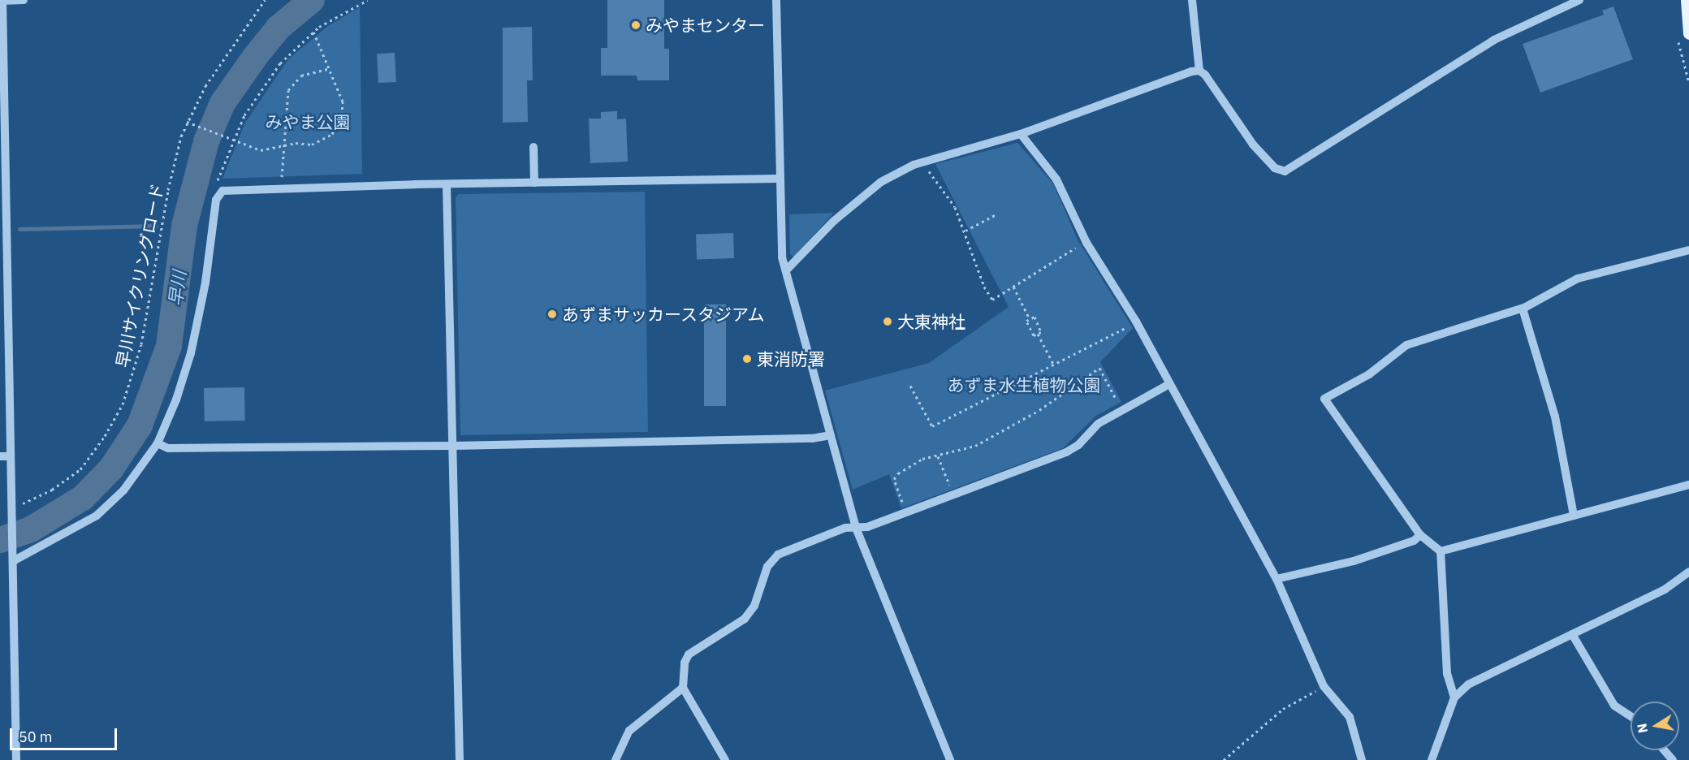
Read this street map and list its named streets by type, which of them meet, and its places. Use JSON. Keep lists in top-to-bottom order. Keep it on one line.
{"streets":{"path":["早川サイクリングロード"]},"water":["早川"],"parks":["みやま公園","あずま水生植物公園"],"places":["みやまセンター","あずまサッカースタジアム","大東神社","東消防署"],"scale_bar":"50 m","north":"left"}
